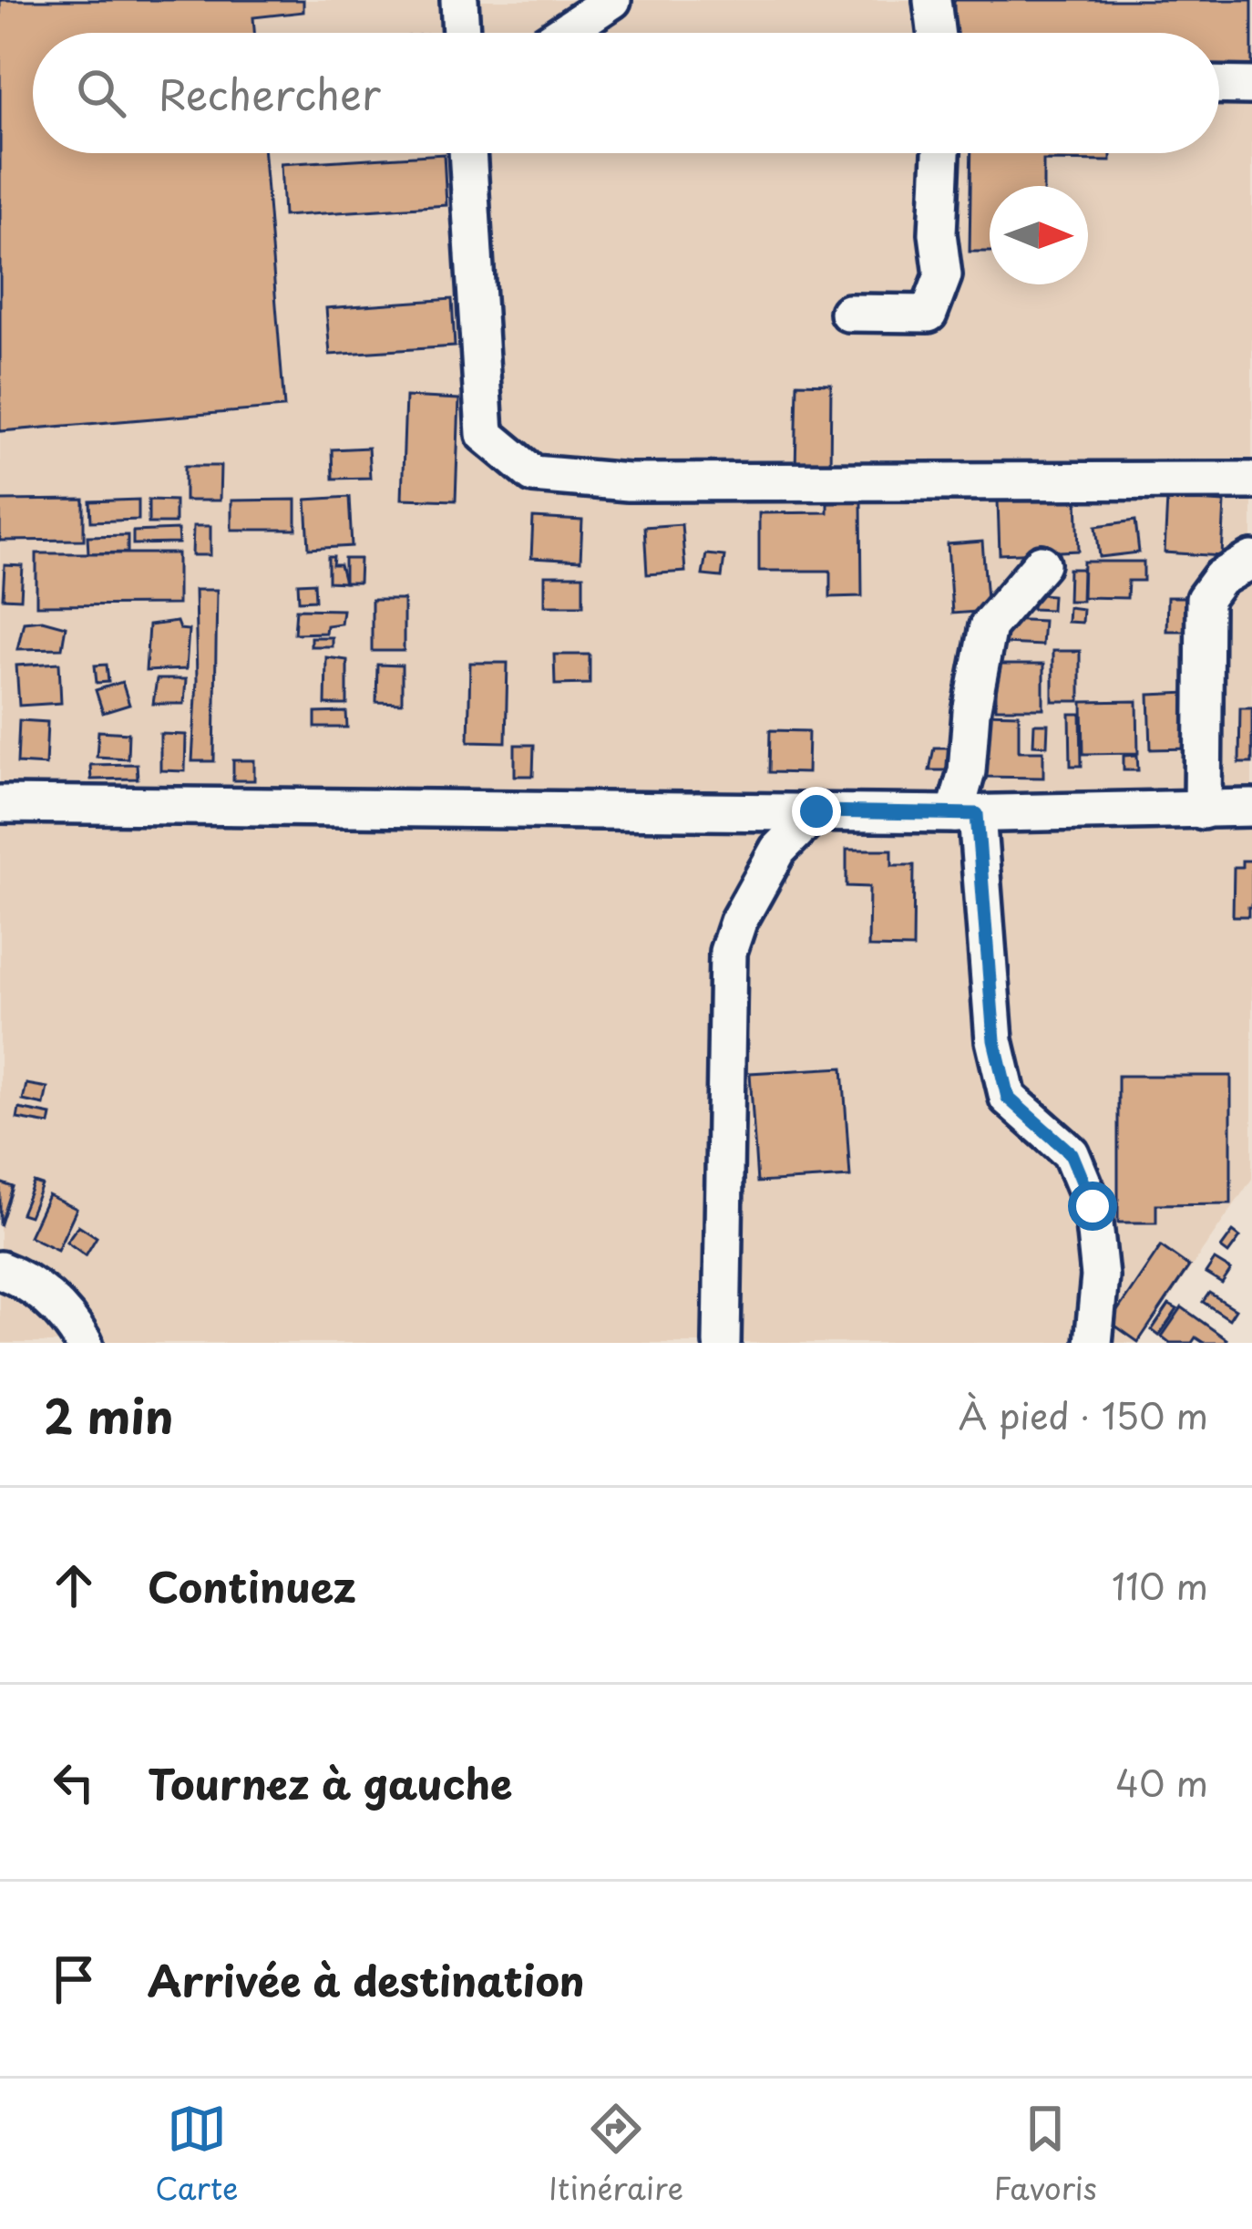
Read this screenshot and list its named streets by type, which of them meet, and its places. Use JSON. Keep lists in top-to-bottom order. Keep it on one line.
{"north":"right","page":{"search":"Rechercher","heading":["2 min","À pied · 150 m"],"list":[["Continuez","110 m"],["Tournez à gauche","40 m"],"Arrivée à destination"],"nav":["Carte","Itinéraire","Favoris"]}}
